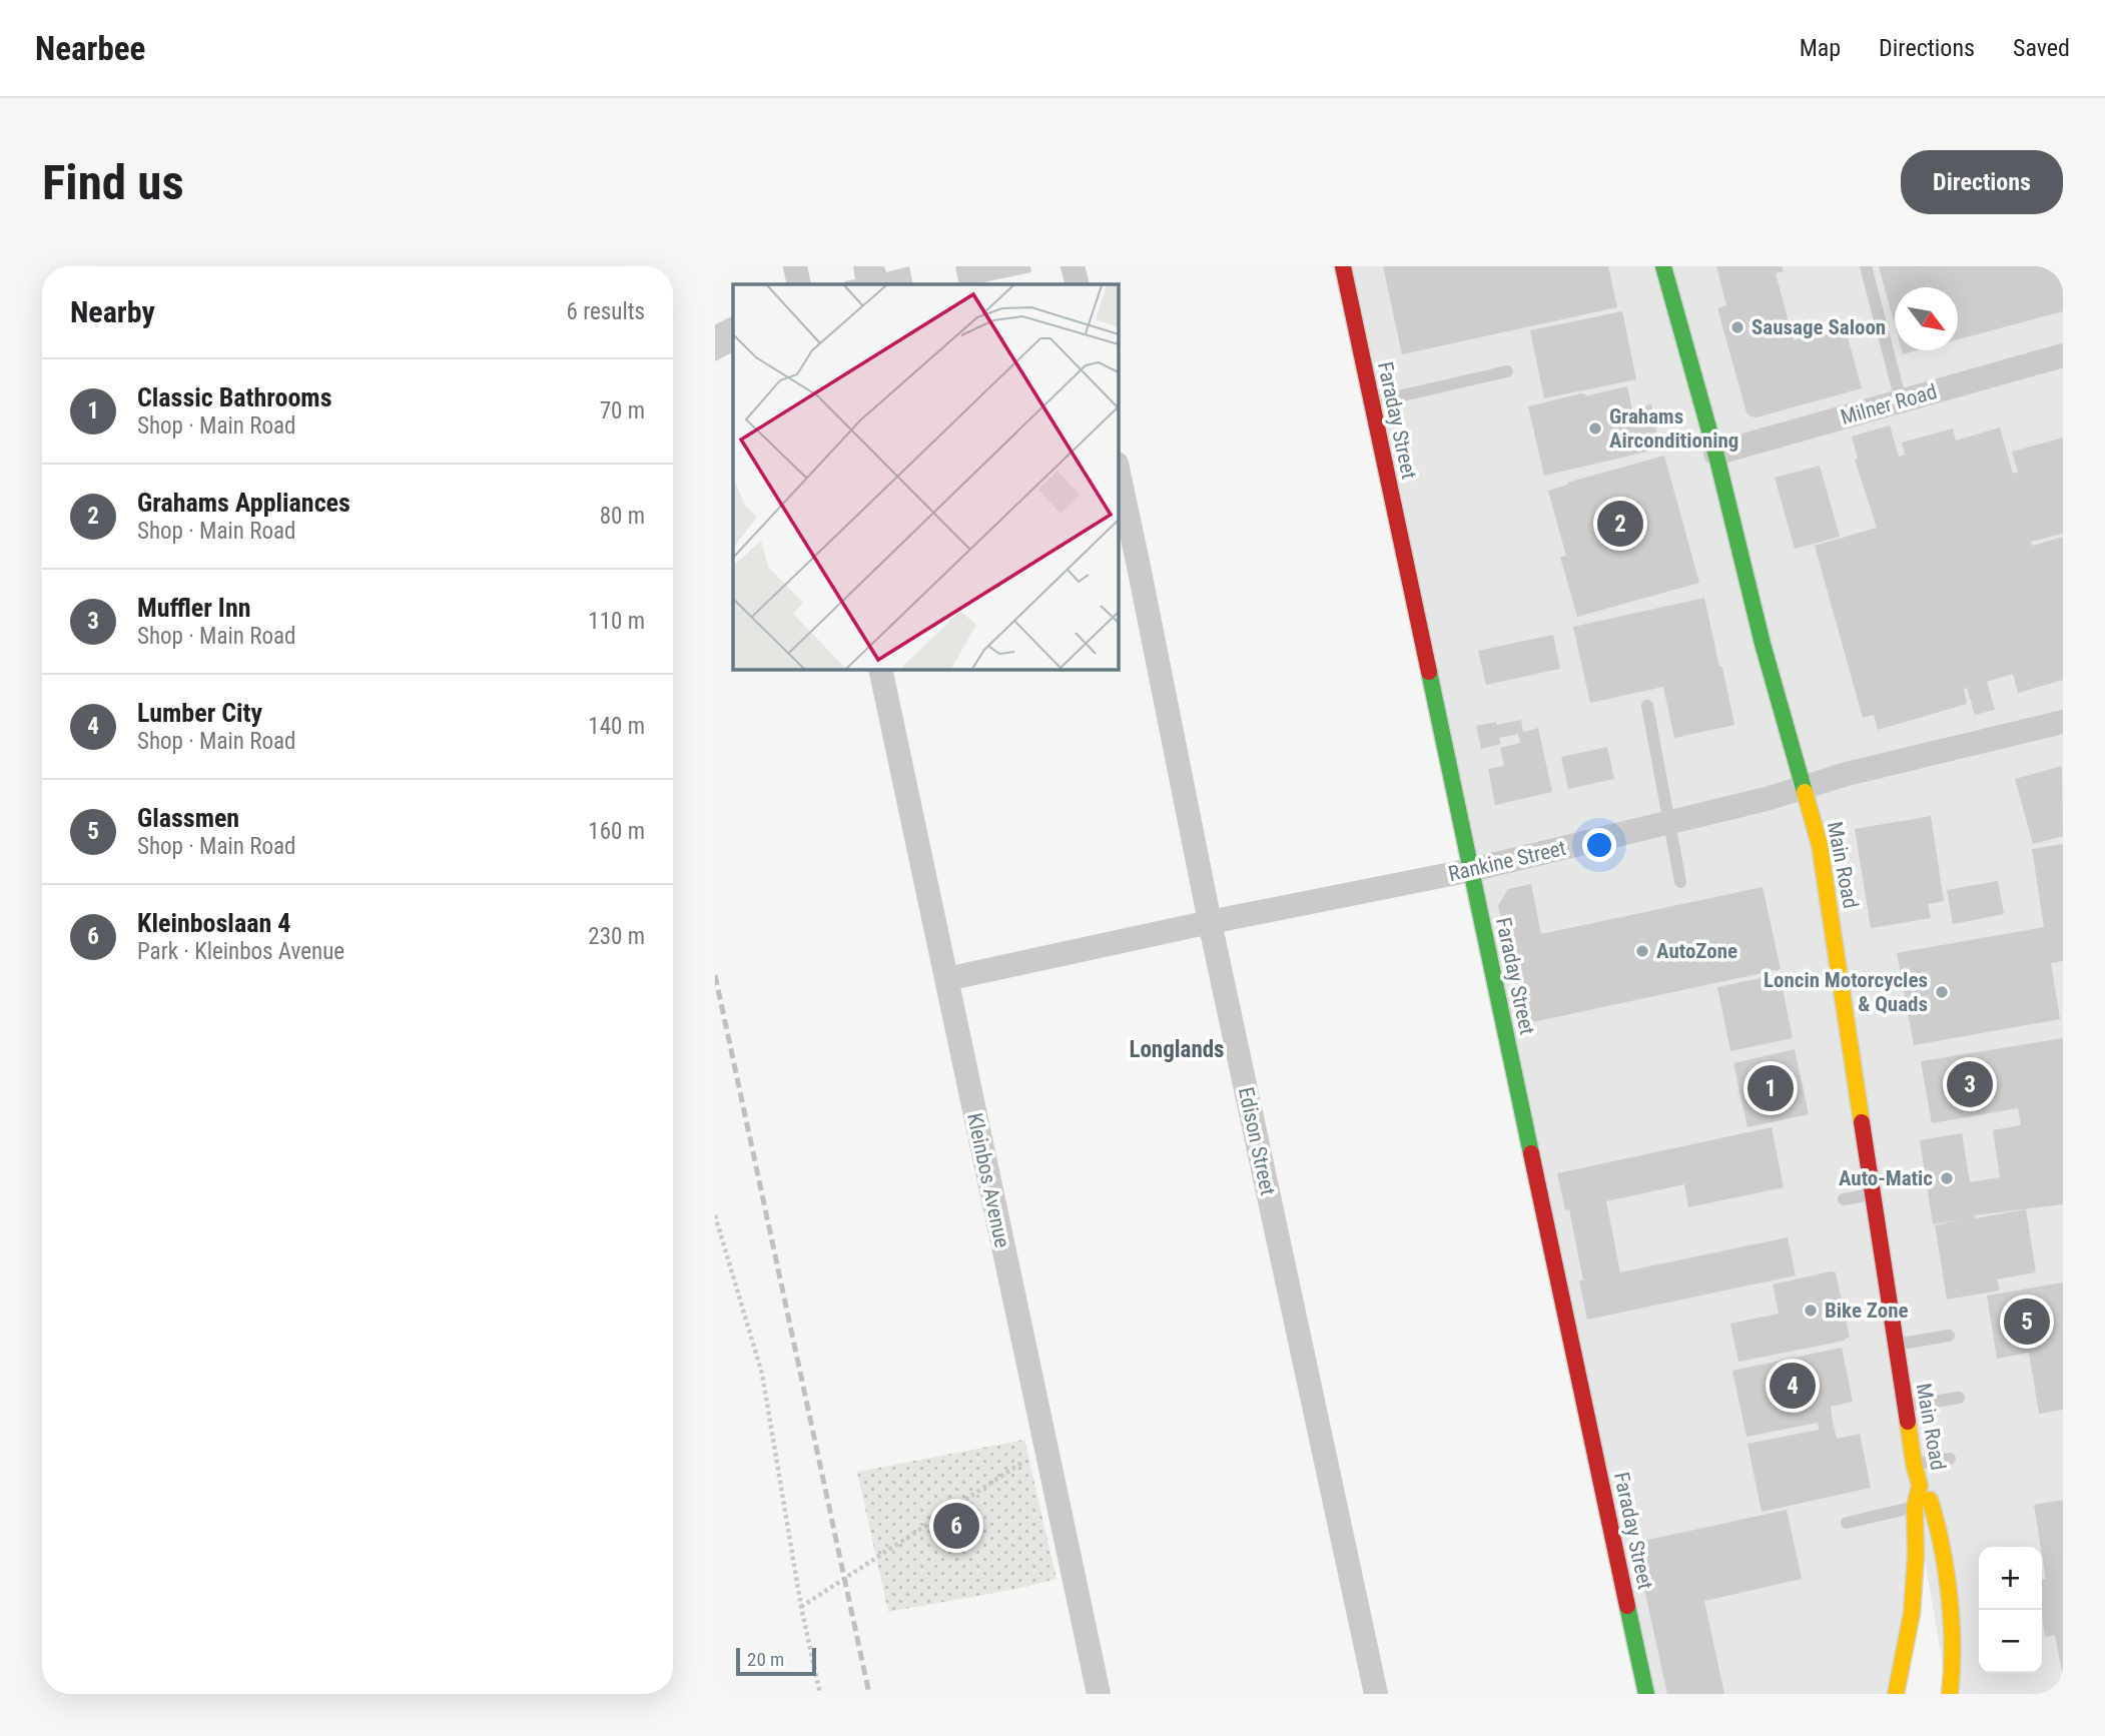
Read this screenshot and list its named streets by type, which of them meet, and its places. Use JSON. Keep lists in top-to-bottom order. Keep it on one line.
{"streets":{"main road":["Faraday Street","Main Road"],"street":["Milner Road","Rankine Street","Edison Street","Kleinbos Avenue"]},"crossings":[["Milner Road","Main Road"],["Faraday Street","Rankine Street"],["Rankine Street","Main Road"],["Rankine Street","Edison Street"],["Rankine Street","Kleinbos Avenue"]],"districts":["Longlands"],"places":["Sausage Saloon","Grahams Airconditioning","AutoZone","Loncin Motorcycles & Quads","Auto-Matic","Bike Zone"],"scale_bar":"20 m","north":"bottom right","page":{"header":"Nearbee","nav":["Map","Directions","Saved"],"buttons":"Directions","title":"Find us","heading":["Nearby","6 results"],"list":[{"mark":"1","name":"Classic Bathrooms","note":"Shop · Main Road","value":"70 m"},{"mark":"2","name":"Grahams Appliances","note":"Shop · Main Road","value":"80 m"},{"mark":"3","name":"Muffler Inn","note":"Shop · Main Road","value":"110 m"},{"mark":"4","name":"Lumber City","note":"Shop · Main Road","value":"140 m"},{"mark":"5","name":"Glassmen","note":"Shop · Main Road","value":"160 m"},{"mark":"6","name":"Kleinboslaan 4","note":"Park · Kleinbos Avenue","value":"230 m"}],"pins":["2","3","1","5","4","6"],"map_buttons":["+","−"],"scale":"20 m"}}
